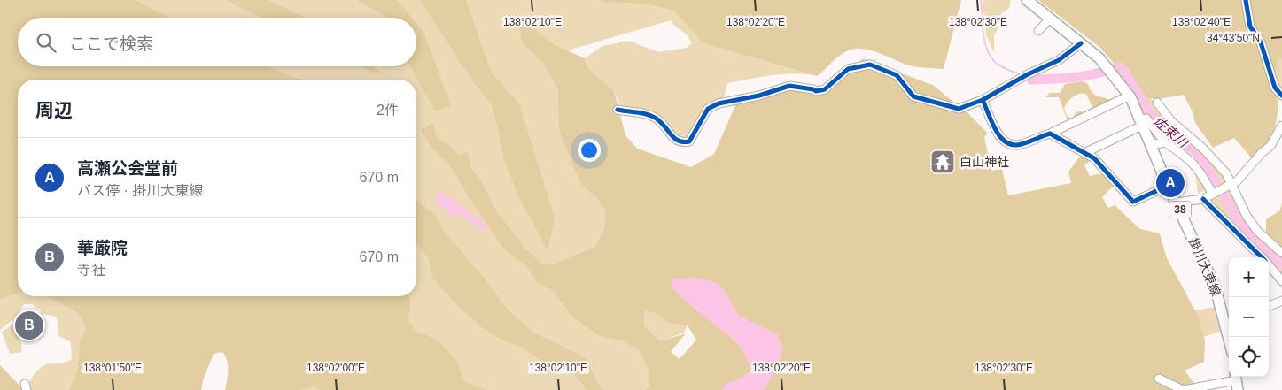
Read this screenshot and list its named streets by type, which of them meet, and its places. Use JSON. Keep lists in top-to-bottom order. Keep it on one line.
{"streets":{"main road":["38","掛川大東線"]},"water":["佐束川"],"places":{"temple":["白山神社"]},"page":{"search":"ここで検索","heading":["周辺","2件"],"list":[{"mark":"A","name":"高瀬公会堂前","note":"バス停 · 掛川大東線","value":"670 m"},{"mark":"B","name":"華厳院","note":"寺社","value":"670 m"}],"pins":["A","B"],"map_buttons":["+","−"]},"coordinates":["138°02'10\"E","138°02'20\"E","138°02'30\"E","138°02'40\"E","34°43'50\"N","138°01'50\"E","138°02'00\"E"]}
